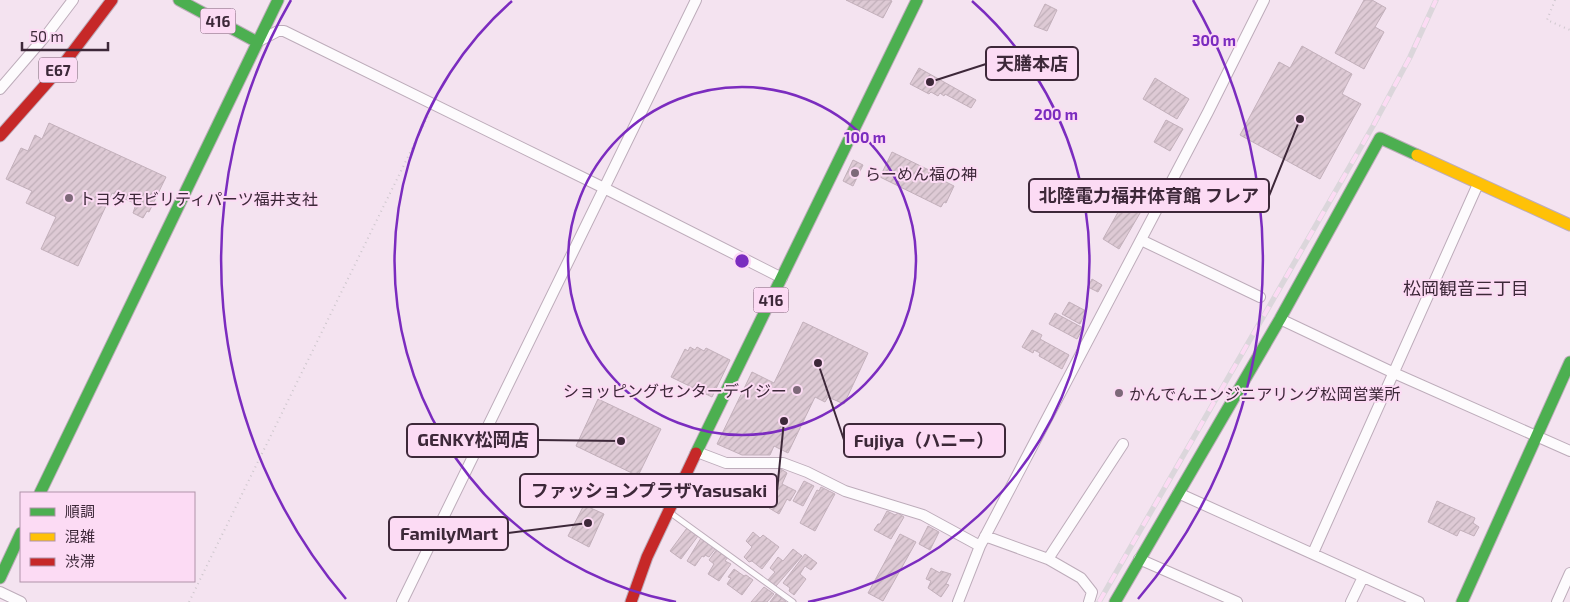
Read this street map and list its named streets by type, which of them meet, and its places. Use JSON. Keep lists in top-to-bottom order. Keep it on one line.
{"streets":{"main road":["416","E67"]},"districts":["松岡観音三丁目"],"places":["天膳本店","北陸電力福井体育館 フレア","らーめん福の神","トヨタモビリティパーツ福井支社","Fujiya（ハニー）","ショッピングセンターデイジー","かんでんエンジニアリング松岡営業所","ファッションプラザYasusaki","GENKY松岡店","FamilyMart"],"legend":["順調","混雑","渋滞"],"scale_bar":"50 m","rings":["300 m","200 m","100 m"]}
